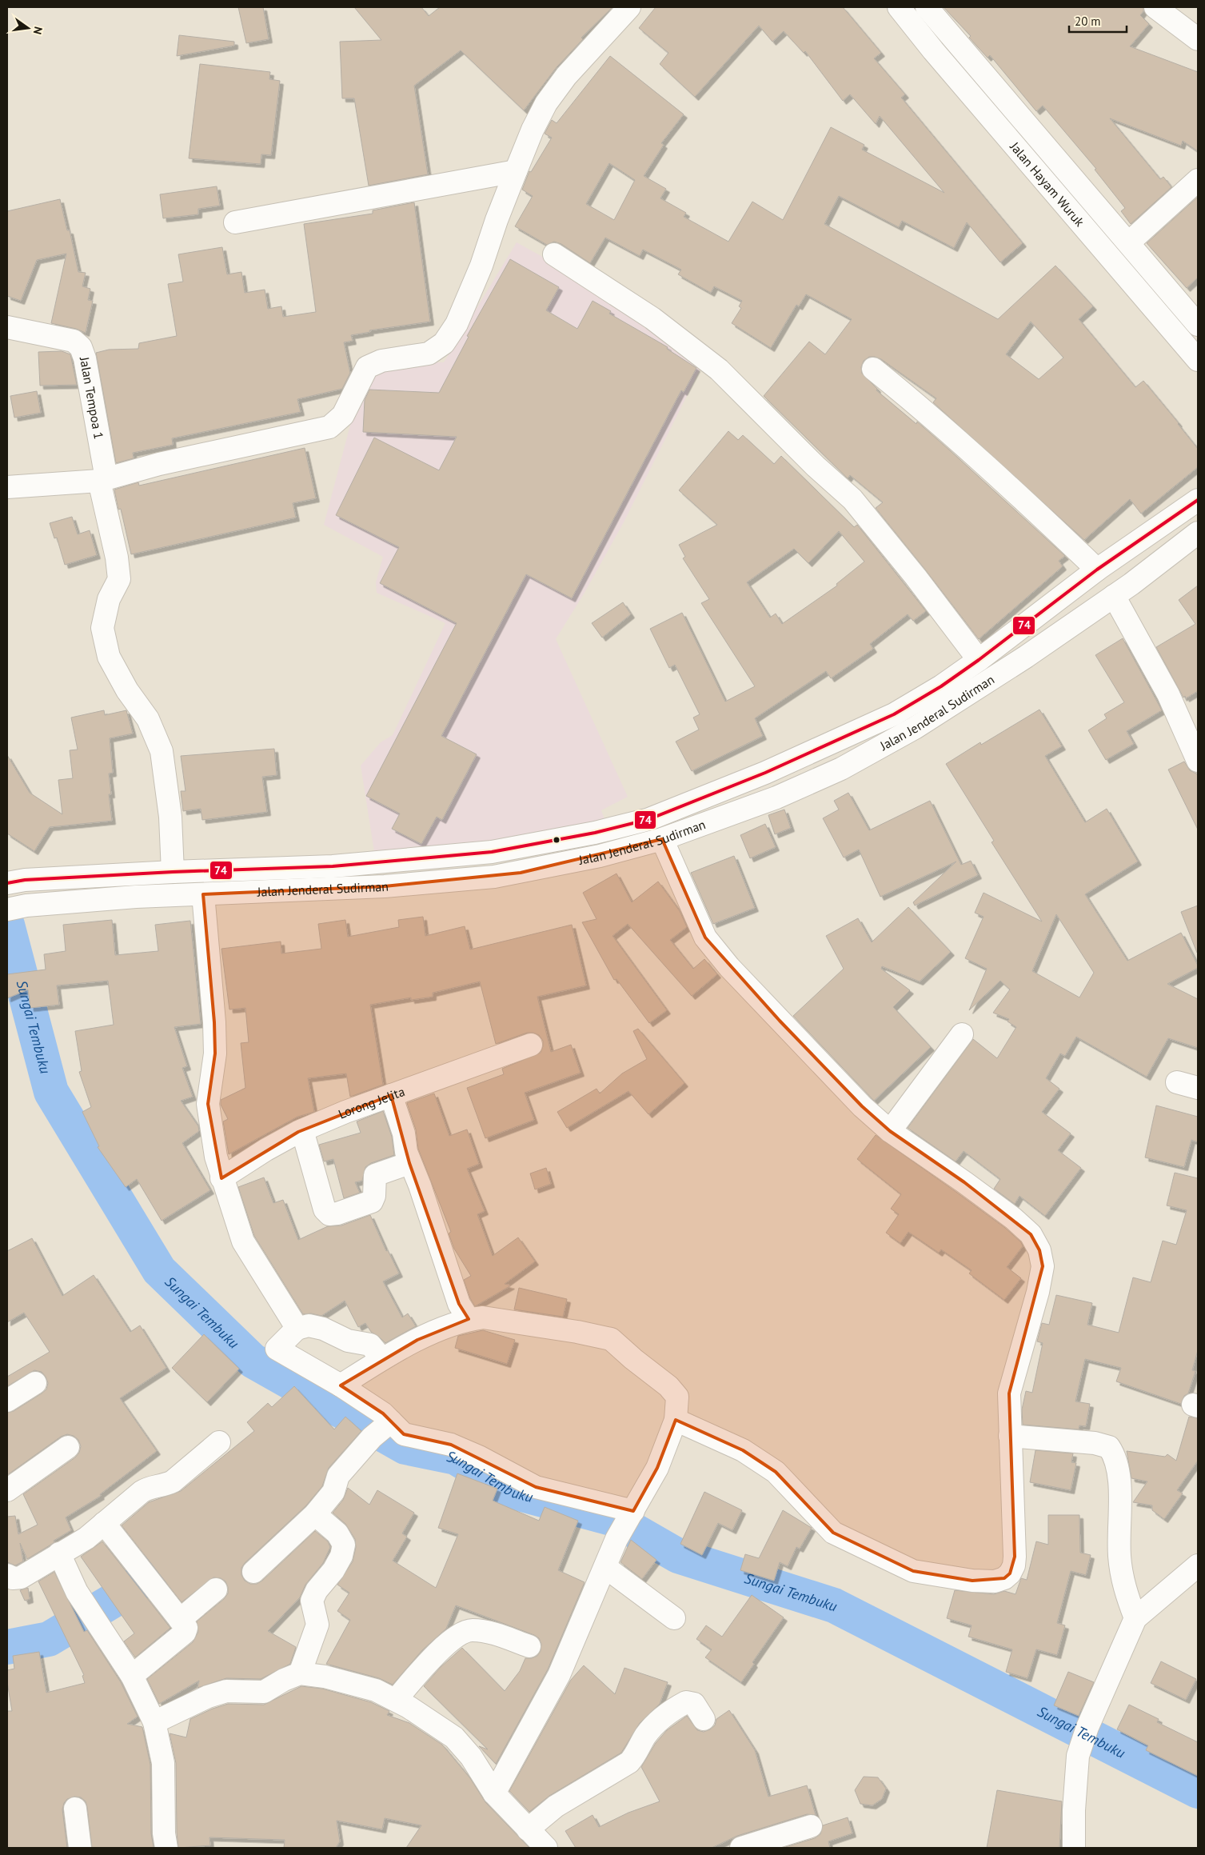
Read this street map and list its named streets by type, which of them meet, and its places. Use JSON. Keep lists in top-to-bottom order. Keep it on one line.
{"streets":{"main road":["Jalan Hayam Wuruk","Jalan Tempoa 1","Jalan Jenderal Sudirman","Lorong Jelita"]},"crossings":[["Jalan Tempoa 1","Jalan Jenderal Sudirman"]],"water":["Sungai Tembuku"],"lines":["transit line 74"],"scale_bar":"20 m","north":"right"}
